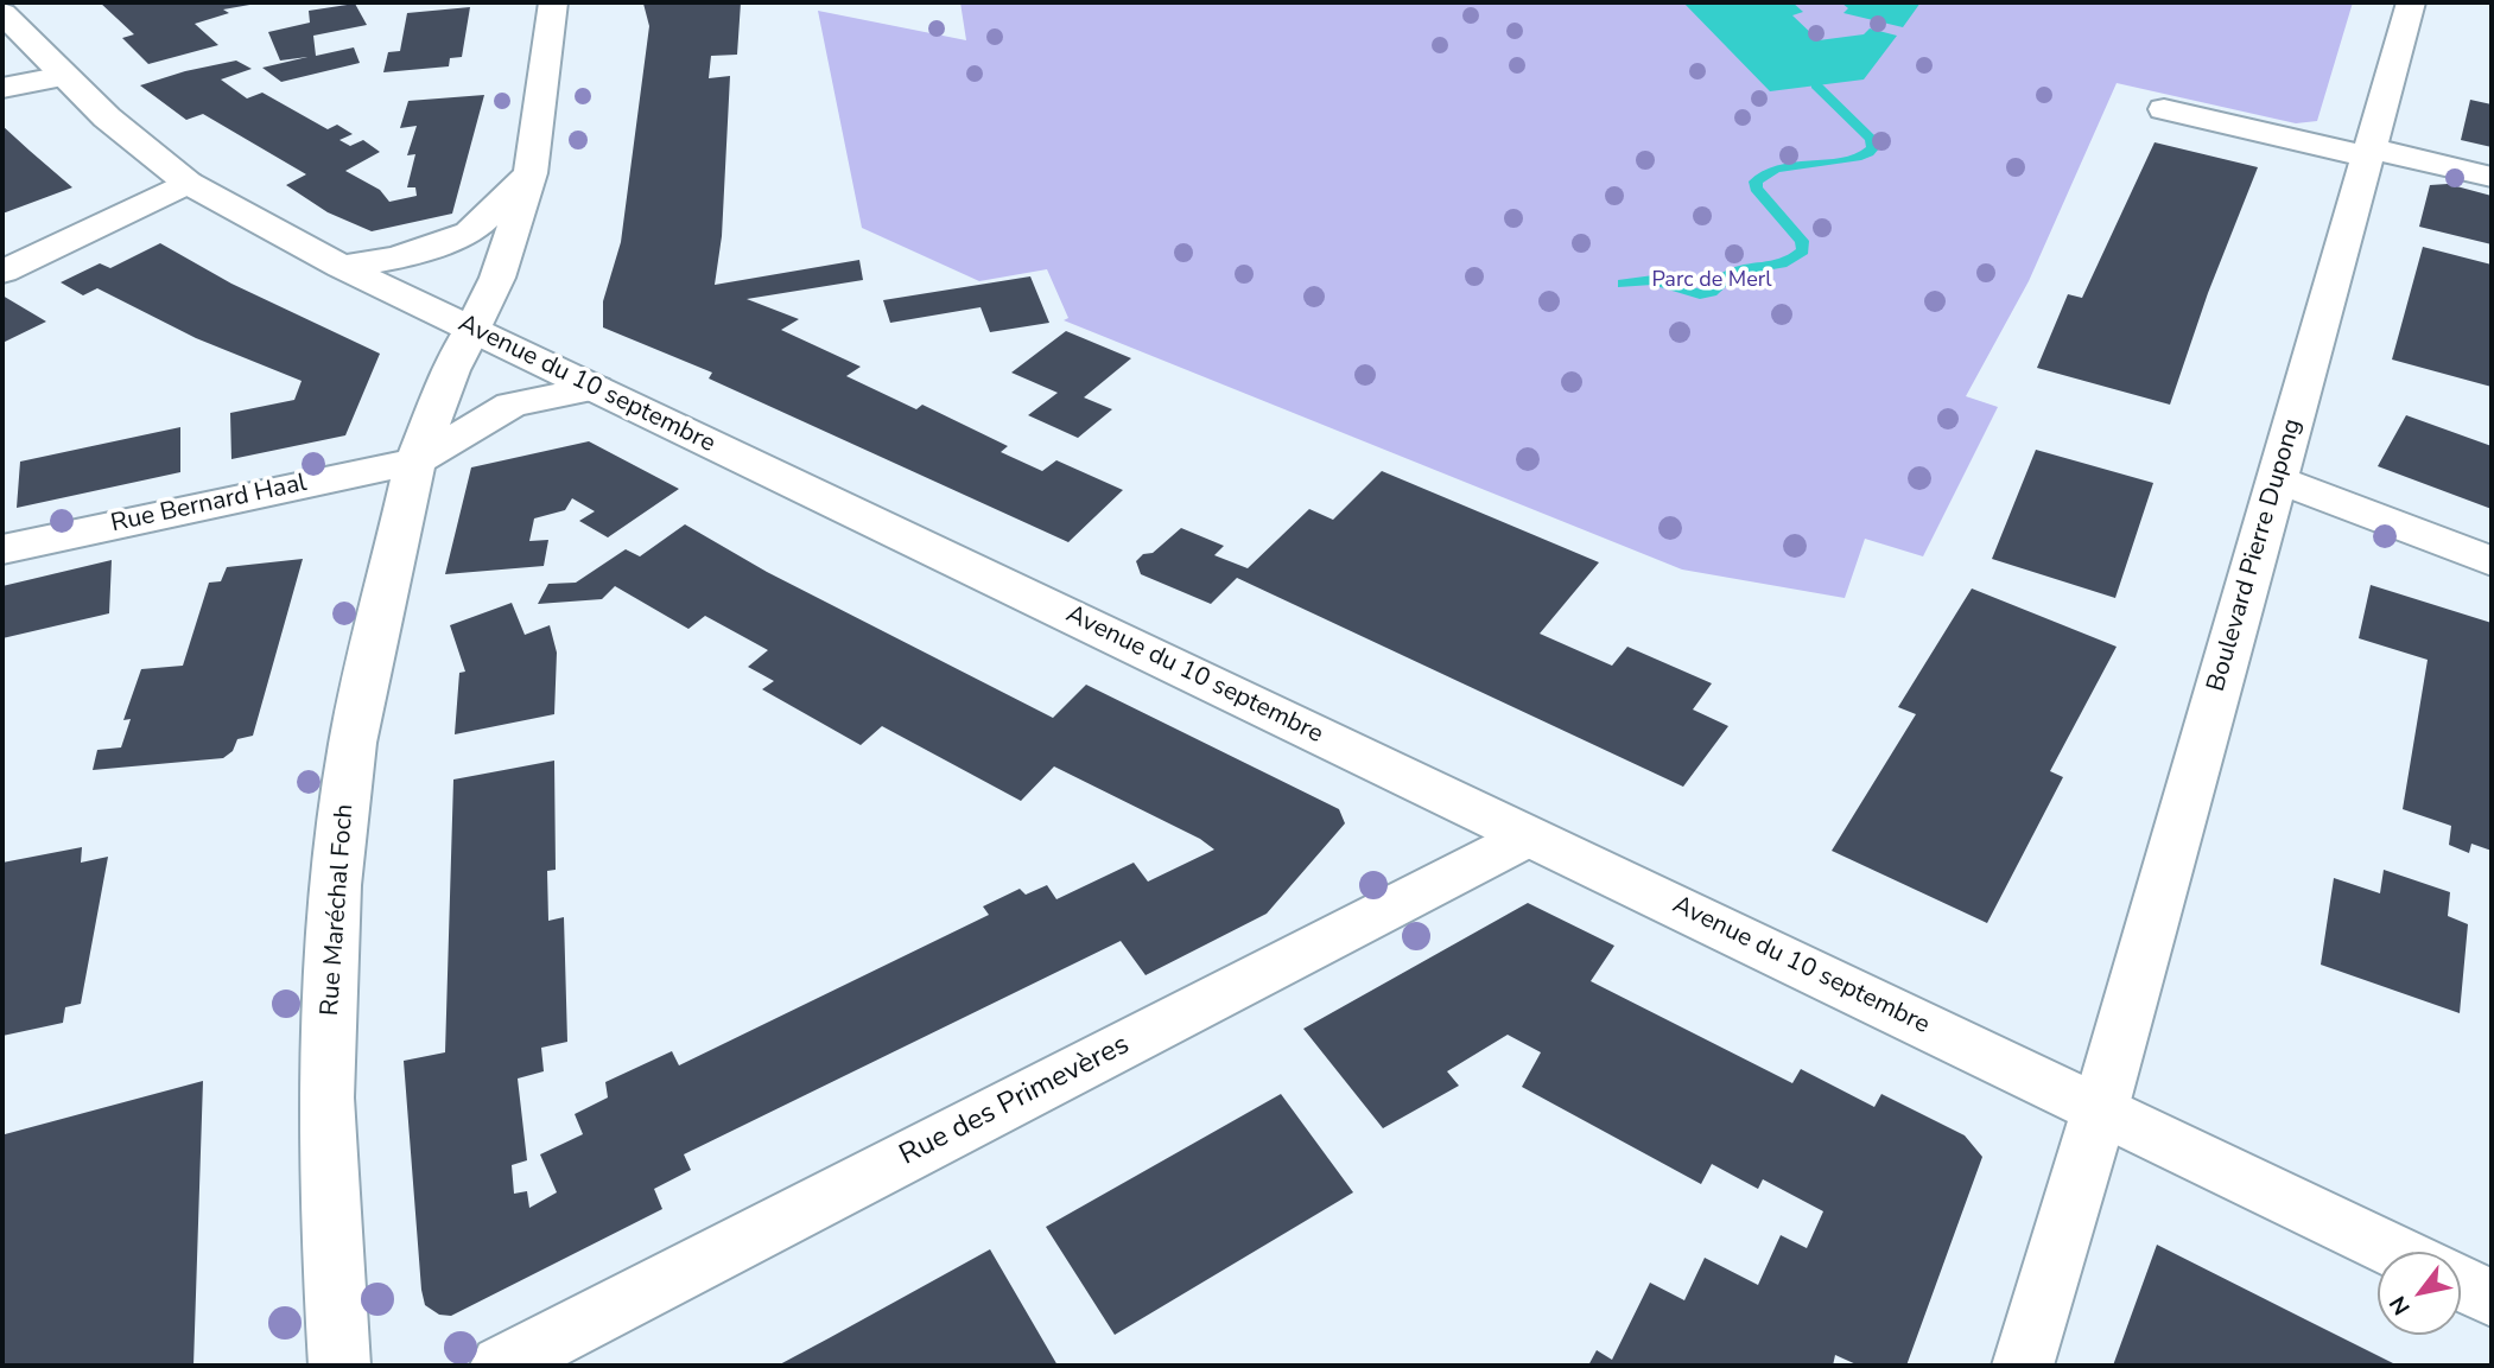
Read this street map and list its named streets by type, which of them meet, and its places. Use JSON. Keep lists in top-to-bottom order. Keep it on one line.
{"streets":{"street":["Avenue du 10 septembre","Rue Bernard Haal","Boulevard Pierre Dupong","Rue Maréchal Foch","Rue des Primevères"]},"crossings":[["Avenue du 10 septembre","Boulevard Pierre Dupong"],["Avenue du 10 septembre","Rue Maréchal Foch"],["Avenue du 10 septembre","Rue des Primevères"],["Rue Bernard Haal","Rue Maréchal Foch"]],"parks":["Parc de Merl"],"north":"bottom left"}
